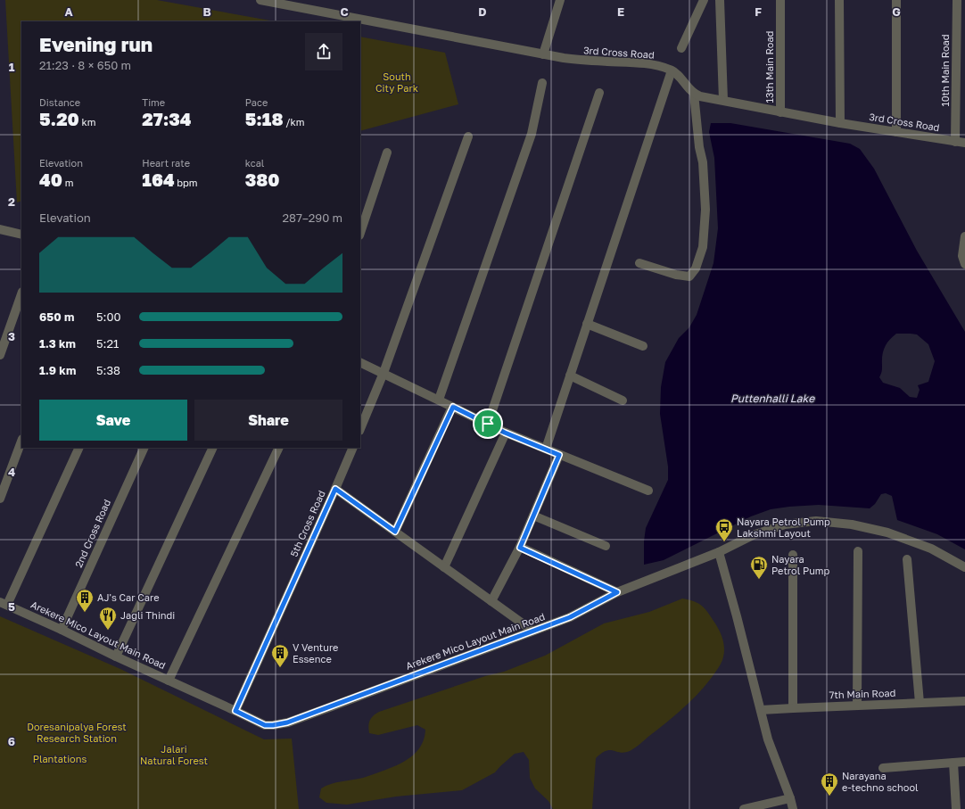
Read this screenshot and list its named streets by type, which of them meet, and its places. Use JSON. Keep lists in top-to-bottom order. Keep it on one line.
{"streets":{"street":["3rd Cross Road","13th Main Road","10th Main Road","5th Cross Road","2nd Cross Road","Arekere Mico Layout Main Road","7th Main Road"]},"crossings":[["3rd Cross Road","13th Main Road"],["3rd Cross Road","10th Main Road"],["5th Cross Road","Arekere Mico Layout Main Road"],["2nd Cross Road","Arekere Mico Layout Main Road"]],"water":["Puttenhalli Lake"],"parks":["South City Park","Doresanipalya Forest Research Station","Jalari Natural Forest","Plantations"],"places":{"bus stop":["Nayara Petrol Pump Lakshmi Layout"],"fuel station":["Nayara Petrol Pump"],"building":["AJ's Car Care","V Venture Essence","Narayana e-techno school"],"restaurant":["Jagli Thindi"]},"page":{"heading":["Evening run","21:23 · 8 × 650 m"],"stats":[["Distance","5.20 km"],["Time","27:34"],["Pace","5:18 /km"],["Elevation","40 m"],["Heart rate","164 bpm"],["kcal","380"]],"chart":["Elevation","287–290 m"],"list":[{"name":"650 m","note":"5:00"},{"name":"1.3 km","note":"5:21"},{"name":"1.9 km","note":"5:38"}],"buttons":["Save","Share"]},"grid":{"columns":["A","B","C","D","E","F","G"],"rows":["1","2","3","4","5","6"]}}
